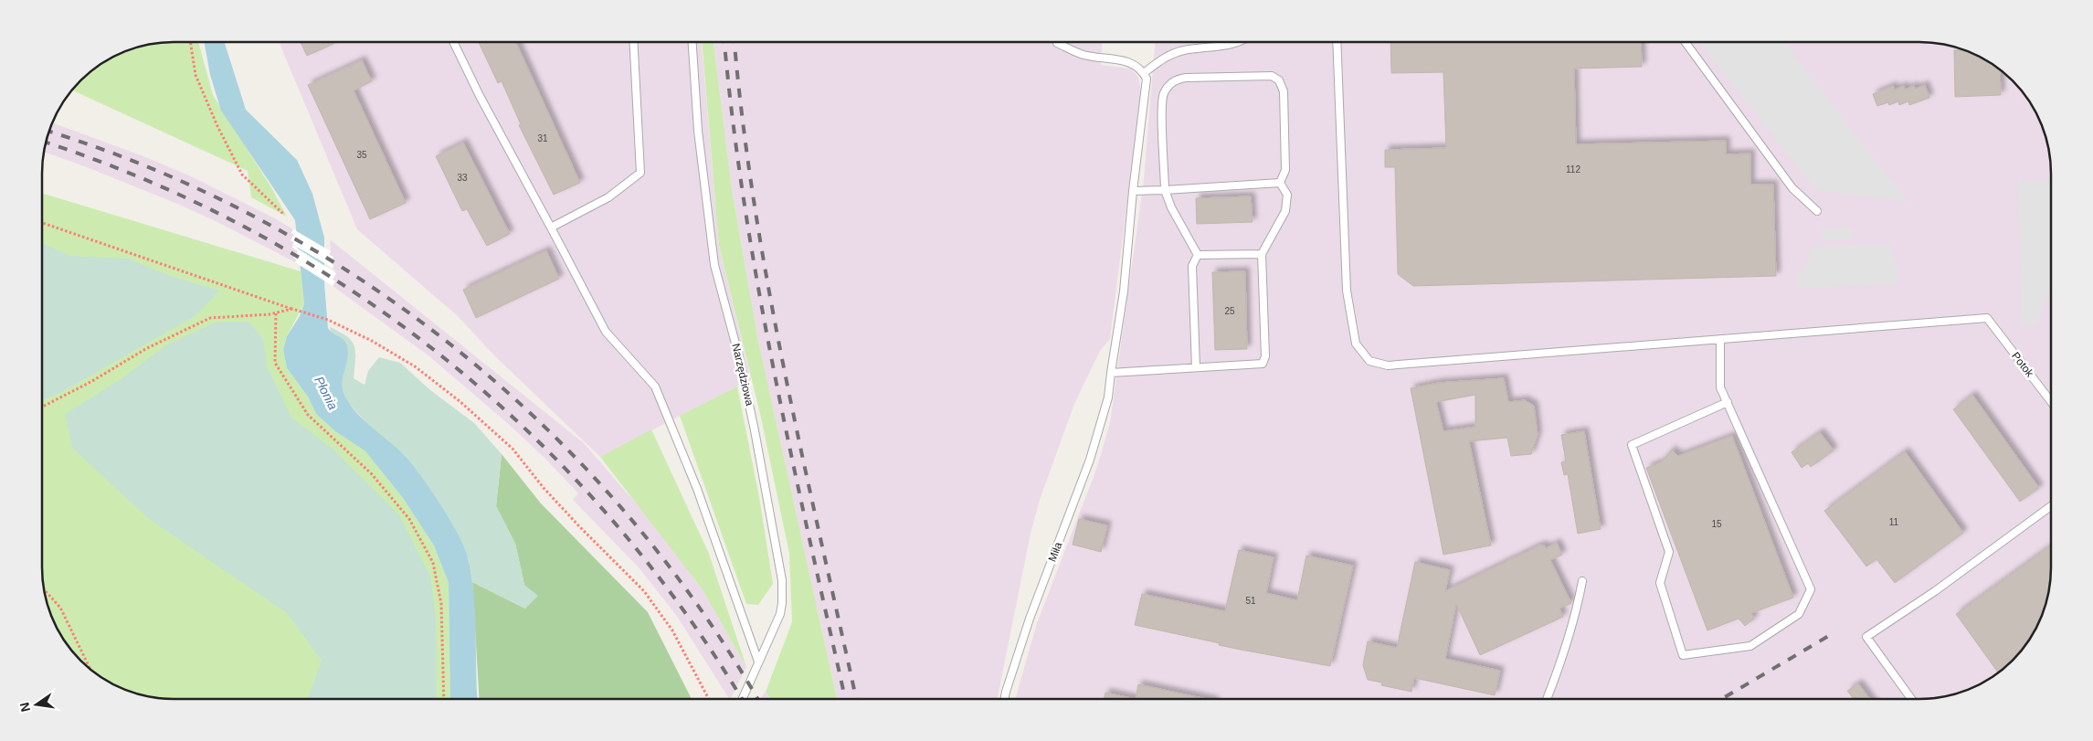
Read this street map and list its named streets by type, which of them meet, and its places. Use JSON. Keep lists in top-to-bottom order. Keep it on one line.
{"streets":{"lane":["Potok","Narzędziowa","Miła"]},"water":["Płonia"],"house_numbers":["31","35","112","33","25","11","15","51"],"north":"left"}
